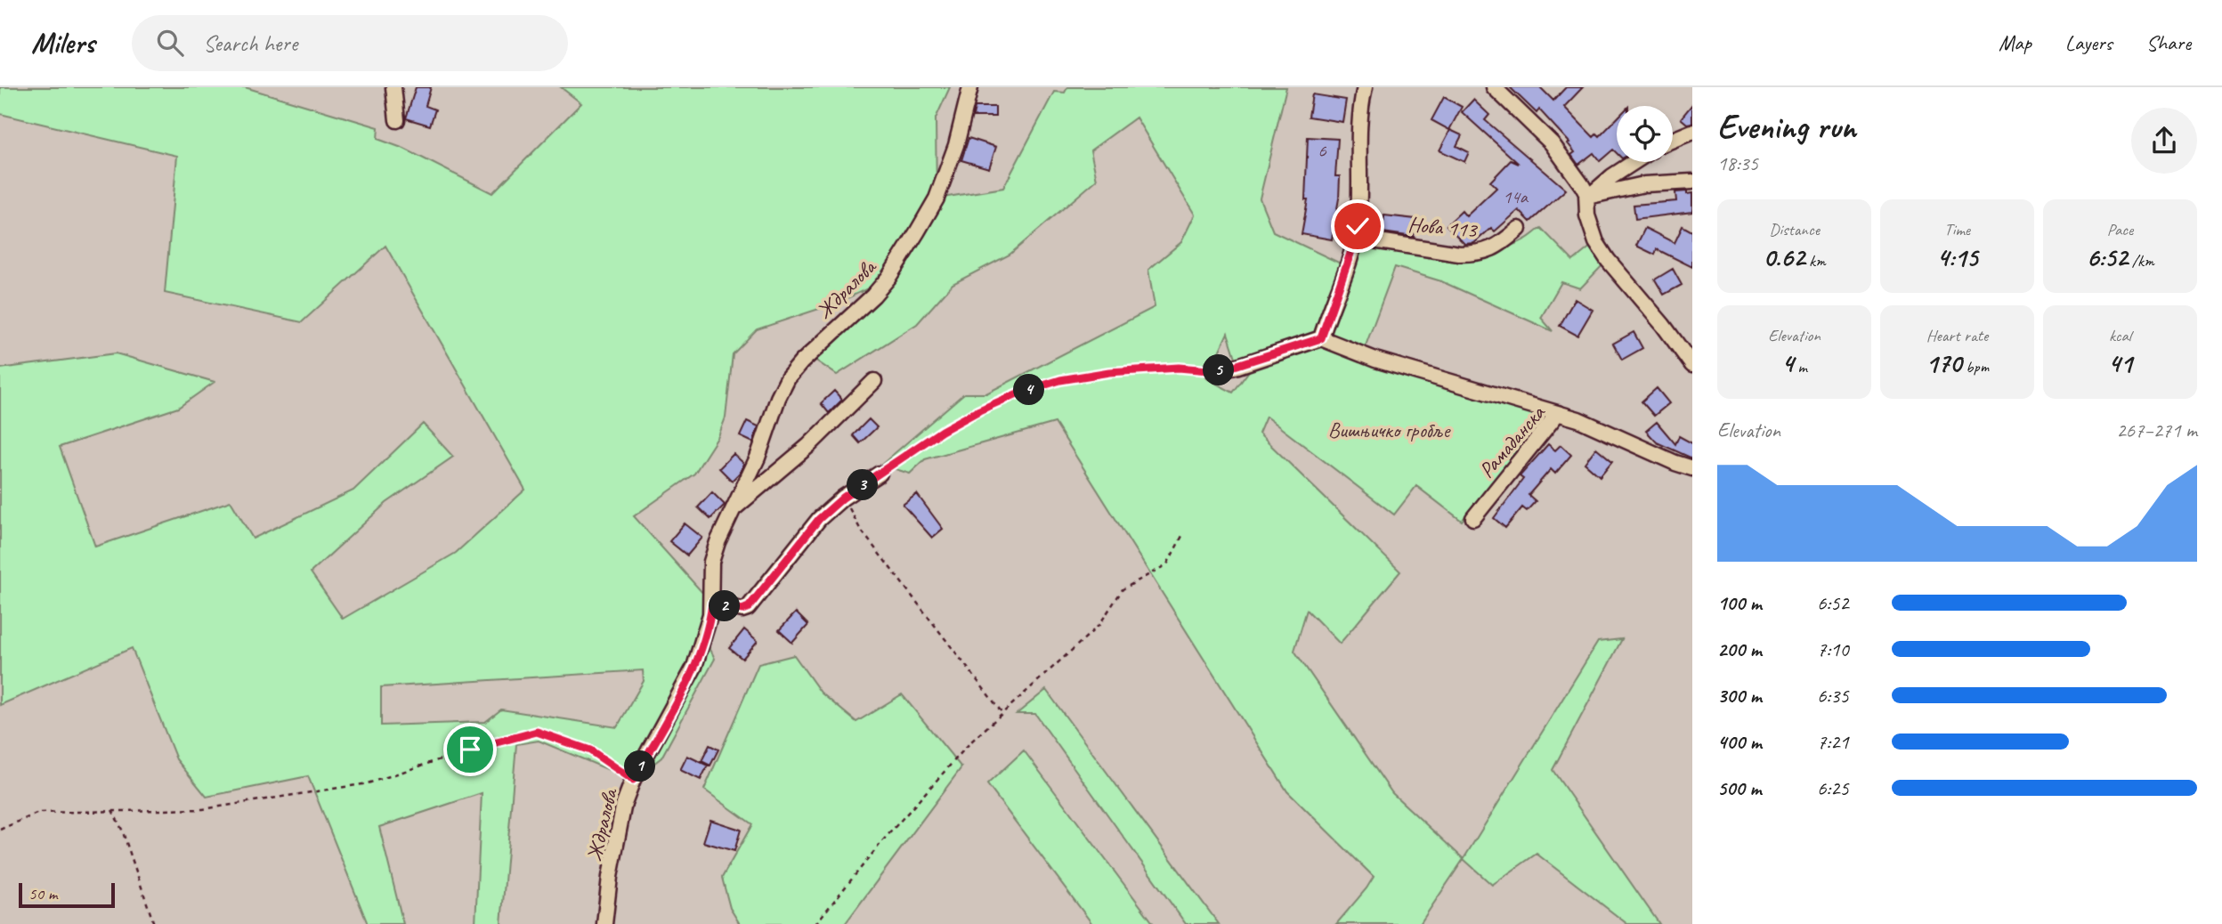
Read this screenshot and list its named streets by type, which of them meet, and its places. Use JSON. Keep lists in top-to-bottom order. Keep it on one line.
{"streets":{"street":["Нова 113","Ждралова","Рамаданска"]},"parks":["Вишњичко гробље"],"house_numbers":["6","14a"],"scale_bar":"50 m","page":{"header":"Milers","search":"Search here","nav":["Map","Layers","Share"],"heading":["Evening run","18:35"],"stats":[["Distance","0.62 km"],["Time","4:15"],["Pace","6:52 /km"],["Elevation","4 m"],["Heart rate","170 bpm"],["kcal","41"]],"pins":["5","4","3","2","1"],"chart":["Elevation","267–271 m"],"list":[{"name":"100 m","note":"6:52"},{"name":"200 m","note":"7:10"},{"name":"300 m","note":"6:35"},{"name":"400 m","note":"7:21"},{"name":"500 m","note":"6:25"}],"scale":"50 m"}}
